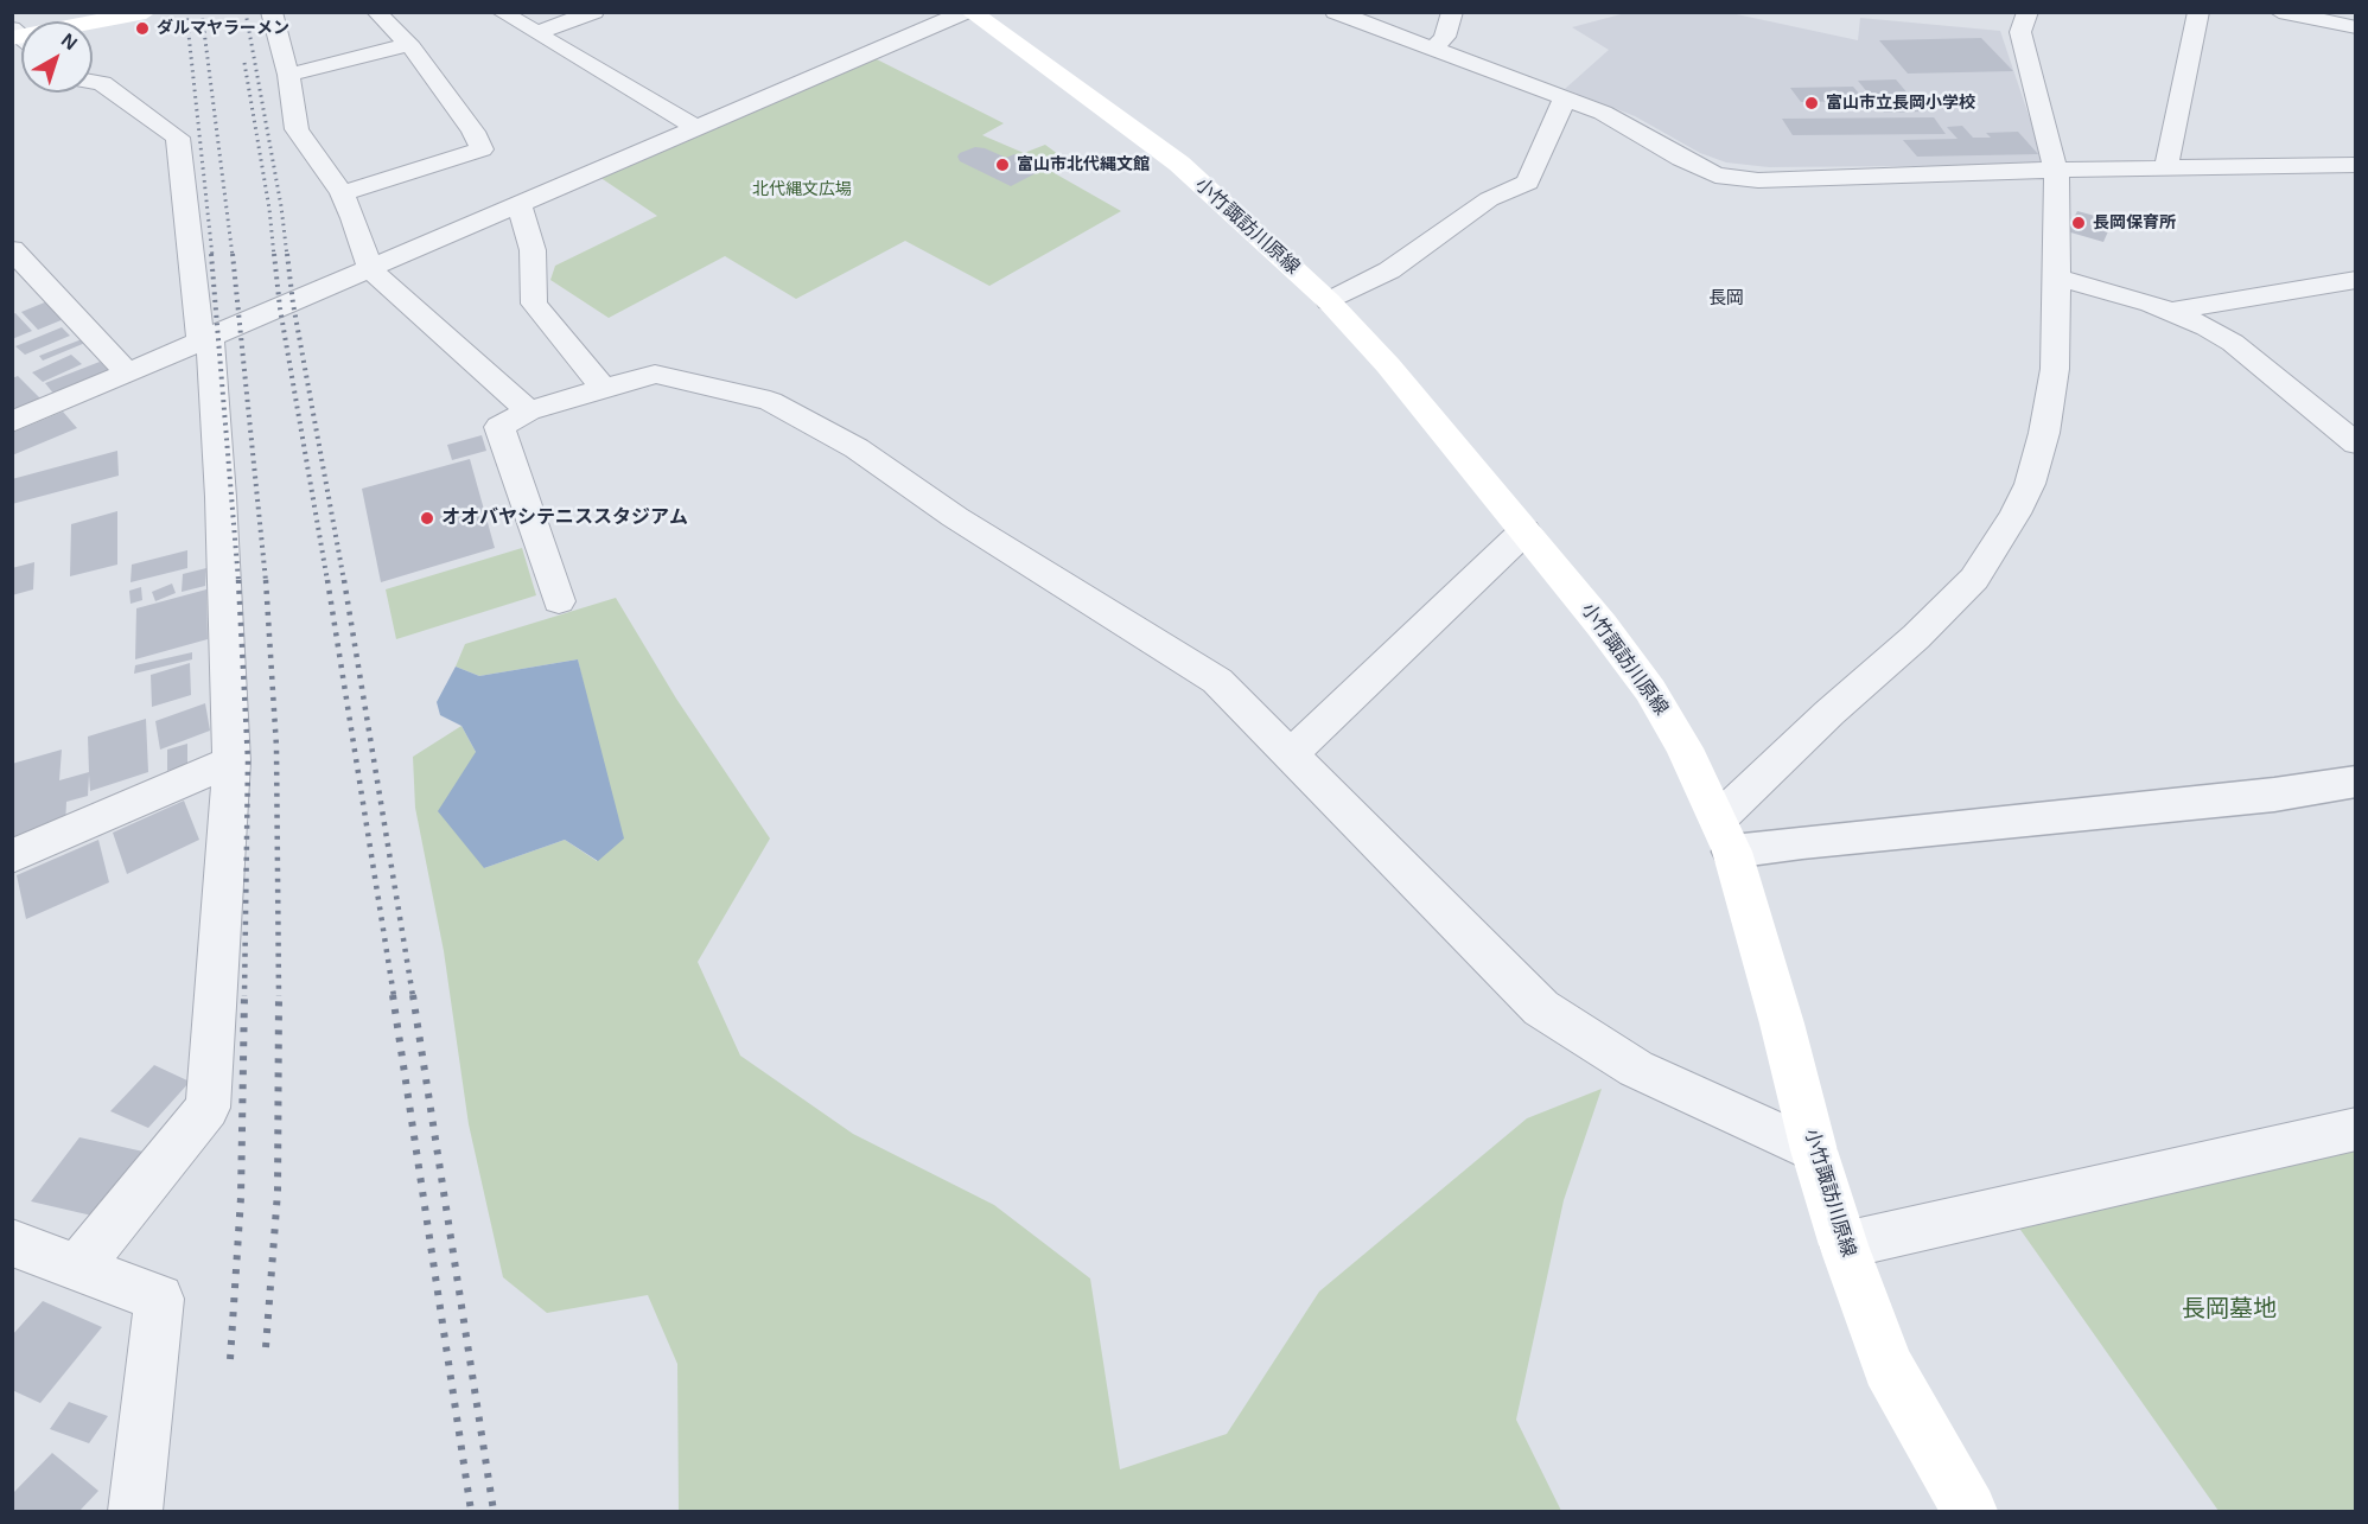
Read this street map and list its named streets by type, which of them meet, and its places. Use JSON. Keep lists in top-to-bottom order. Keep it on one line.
{"streets":{"main road":["小竹諏訪川原線"]},"districts":["長岡"],"parks":["北代縄文広場","長岡墓地"],"places":["ダルマヤラーメン","富山市立長岡小学校","富山市北代縄文館","長岡保育所","オオバヤシテニススタジアム"],"north":"top right"}
